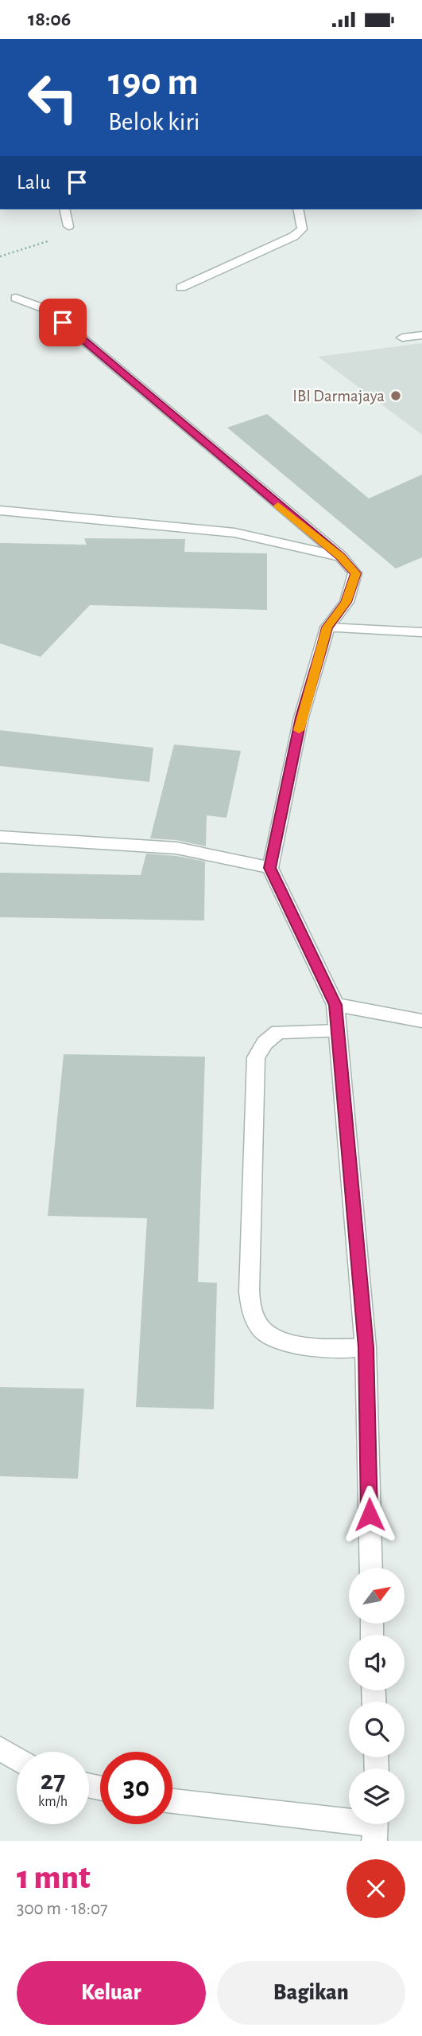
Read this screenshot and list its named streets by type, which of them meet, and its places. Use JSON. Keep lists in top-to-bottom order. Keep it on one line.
{"places":["IBI Darmajaya"],"north":"top right","page":{"status":"18:06","turn":["190 m","Belok kiri"],"then":"Lalu","speed":"27 km/h","limit":"30","heading":["1 mnt","300 m · 18:07"],"buttons":["Keluar","Bagikan"]}}
